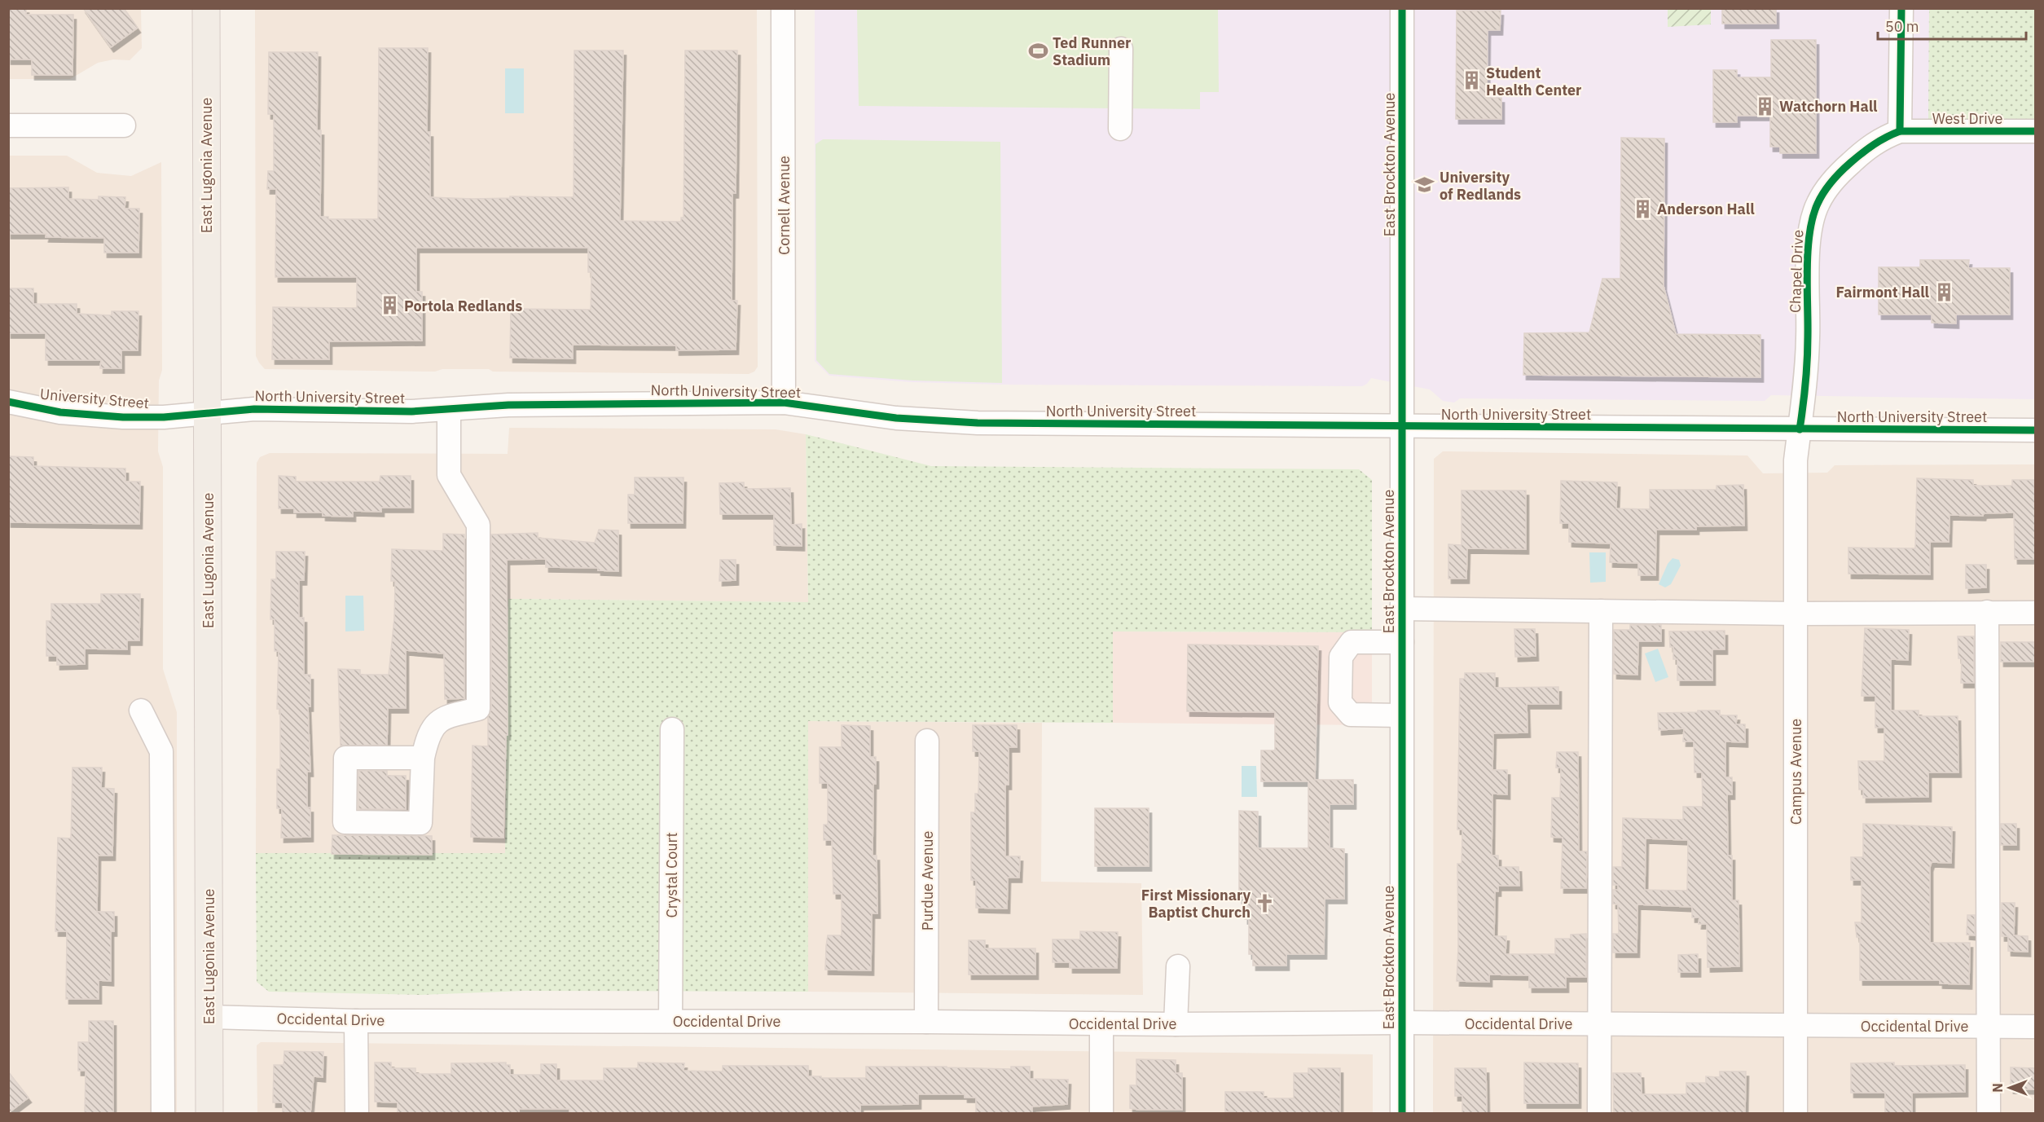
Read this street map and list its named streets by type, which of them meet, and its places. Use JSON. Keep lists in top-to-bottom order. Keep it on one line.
{"streets":{"main road":["East Lugonia Avenue"],"street":["West Drive","East Brockton Avenue","Cornell Avenue","Chapel Drive","North University Street","University Street","Campus Avenue","Crystal Court","Purdue Avenue","Occidental Drive"]},"crossings":[["West Drive","Chapel Drive"],["East Brockton Avenue","North University Street"],["East Brockton Avenue","Occidental Drive"],["East Lugonia Avenue","North University Street"],["East Lugonia Avenue","University Street"],["East Lugonia Avenue","Occidental Drive"],["Cornell Avenue","North University Street"],["Chapel Drive","North University Street"],["Chapel Drive","Campus Avenue"],["North University Street","University Street"],["North University Street","Campus Avenue"],["Campus Avenue","Occidental Drive"],["Crystal Court","Occidental Drive"],["Purdue Avenue","Occidental Drive"]],"places":{"sports":["Ted Runner Stadium"],"building":["Student Health Center","Watchorn Hall","Anderson Hall","Fairmont Hall","Portola Redlands"],"school or university":["University of Redlands"],"church":["First Missionary Baptist Church"]},"scale_bar":"50 m","north":"left"}
